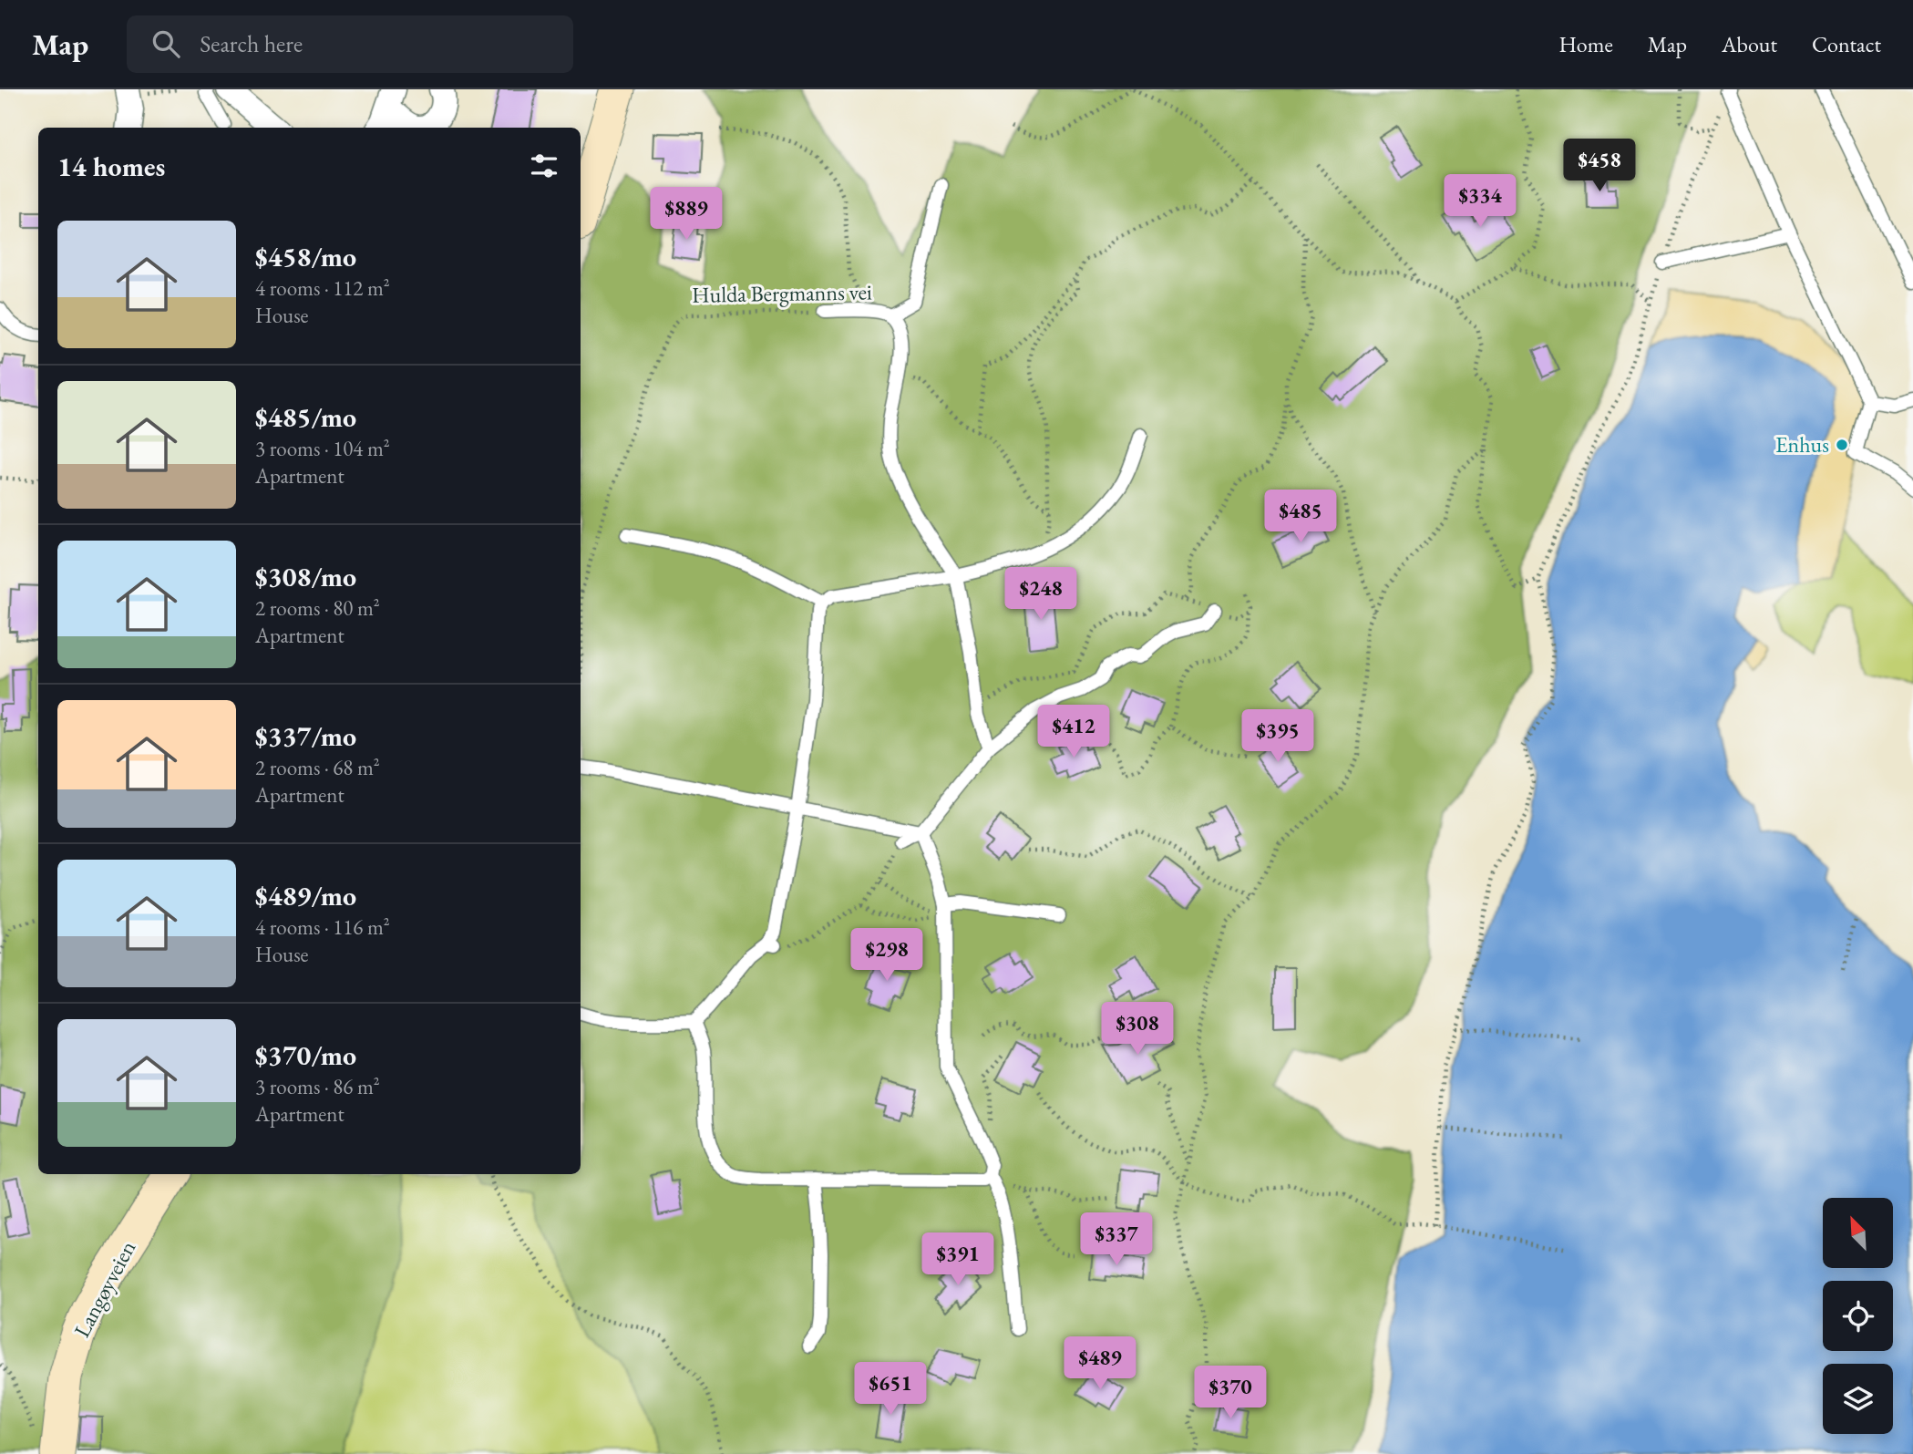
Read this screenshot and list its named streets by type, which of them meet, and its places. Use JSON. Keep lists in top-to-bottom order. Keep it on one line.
{"streets":{"main road":["Langøyveien"],"lane":["Hulda Bergmanns vei"]},"places":["Enhus"],"north":"top left","page":{"header":"Map","search":"Search here","nav":["Home","Map","About","Contact"],"heading":"14 homes","price":["$458","$334","$889","$485","$248","$412","$395","$298","$308","$337","$391","$489","$651","$370"],"list":[{"name":"$458/mo","note":"4 rooms · 112 m² · House"},{"name":"$485/mo","note":"3 rooms · 104 m² · Apartment"},{"name":"$308/mo","note":"2 rooms · 80 m² · Apartment"},{"name":"$337/mo","note":"2 rooms · 68 m² · Apartment"},{"name":"$489/mo","note":"4 rooms · 116 m² · House"},{"name":"$370/mo","note":"3 rooms · 86 m² · Apartment"}]}}
